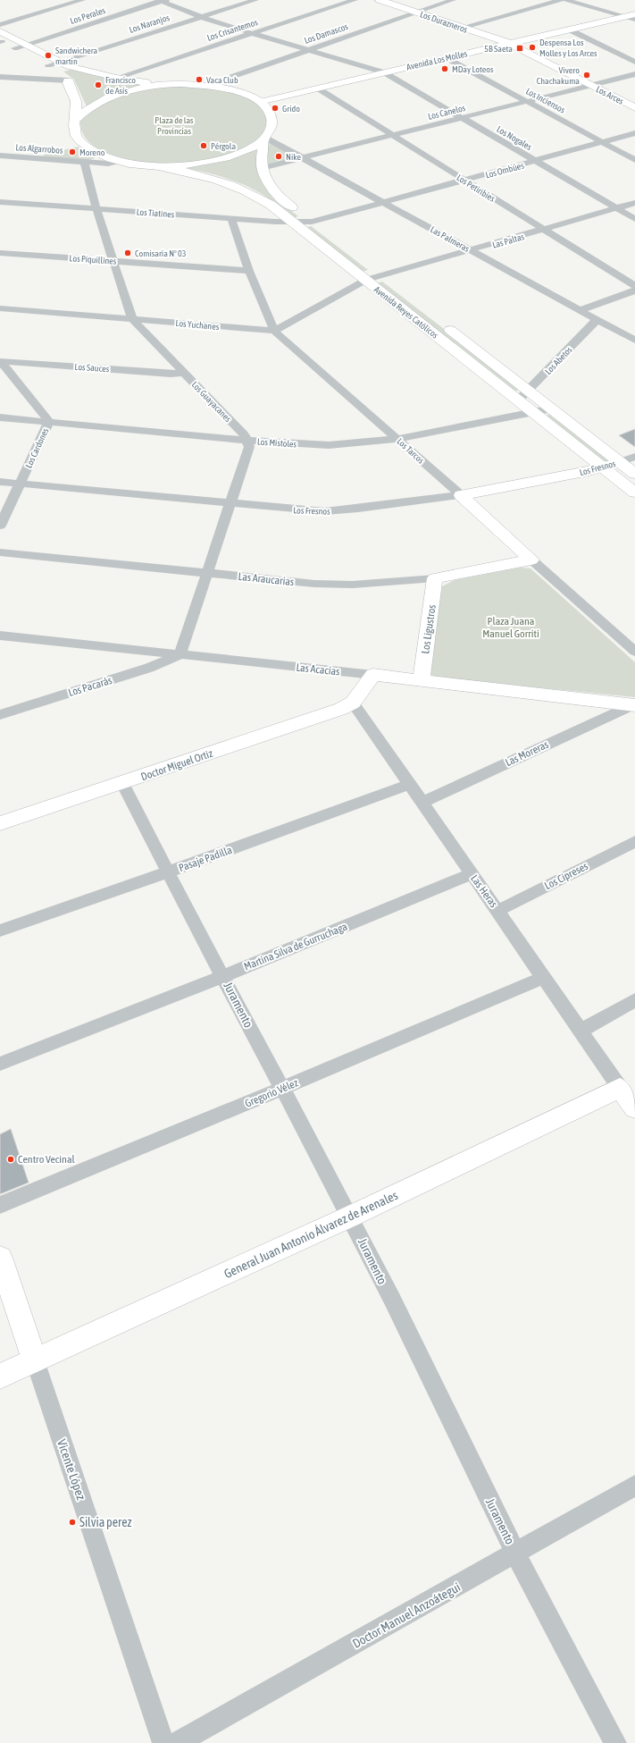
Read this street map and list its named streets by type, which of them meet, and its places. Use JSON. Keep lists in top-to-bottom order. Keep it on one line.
{"streets":{"main road":["Los Durazneros","Avenida Los Molles","Los Arces","Avenida Reyes Católicos","Los Tarcos","Los Fresnos","Las Araucarias","Los Ligustros","Las Acacias","Doctor Miguel Ortiz","Las Heras","General Juan Antonio Álvarez de Arenales","Vicente López"],"street":["Los Perales","Los Naranjos","Los Crisantemos","Los Damascos","Los Inciensos","Los Canelos","Los Nogales","Los Algarrobos","Los Ombúes","Los Petiribíes","Los Tiatines","Las Palmeras","Las Paltas","Los Piquillines","Los Yuchanes","Los Abetos","Los Sauces","Los Guayacanes","Los Mistoles","Los Cardones","Los Pacarás","Las Moreras","Pasaje Padilla","Los Cipreses","Martina Silva de Gurruchaga","Juramento","Gregorio Vélez","Doctor Manuel Anzoátegui"]},"crossings":[["Los Perales","Los Nogales"],["Los Durazneros","Los Damascos"],["Los Durazneros","Avenida Los Molles"],["Los Durazneros","Los Arces"],["Los Naranjos","Los Nogales"],["Los Crisantemos","Los Nogales"],["Los Damascos","Los Nogales"],["Avenida Los Molles","Los Arces"],["Avenida Los Molles","Los Inciensos"],["Avenida Los Molles","Los Nogales"],["Avenida Los Molles","Los Petiribíes"],["Avenida Los Molles","Avenida Reyes Católicos"],["Los Arces","Los Canelos"],["Los Inciensos","Los Canelos"],["Los Inciensos","Los Ombúes"],["Los Canelos","Los Nogales"],["Los Canelos","Los Petiribíes"],["Los Canelos","Las Palmeras"],["Los Canelos","Avenida Reyes Católicos"],["Los Nogales","Los Ombúes"],["Los Nogales","Las Paltas"],["Los Algarrobos","Los Guayacanes"],["Los Ombúes","Los Petiribíes"],["Los Ombúes","Los Tiatines"],["Los Ombúes","Las Palmeras"],["Los Ombúes","Avenida Reyes Católicos"],["Los Petiribíes","Las Paltas"],["Los Tiatines","Avenida Reyes Católicos"],["Los Tiatines","Los Guayacanes"],["Los Tiatines","Los Tarcos"],["Las Palmeras","Las Paltas"],["Las Palmeras","Avenida Reyes Católicos"],["Las Palmeras","Los Abetos"],["Las Paltas","Avenida Reyes Católicos"],["Las Paltas","Los Yuchanes"],["Los Piquillines","Los Guayacanes"],["Los Piquillines","Los Tarcos"],["Avenida Reyes Católicos","Los Yuchanes"],["Avenida Reyes Católicos","Los Abetos"],["Avenida Reyes Católicos","Los Mistoles"],["Avenida Reyes Católicos","Los Fresnos"],["Los Yuchanes","Los Guayacanes"],["Los Yuchanes","Los Tarcos"],["Los Sauces","Los Guayacanes"],["Los Sauces","Los Cardones"],["Los Guayacanes","Los Mistoles"],["Los Mistoles","Los Cardones"],["Los Mistoles","Los Tarcos"],["Los Cardones","Los Fresnos"],["Los Tarcos","Los Fresnos"],["Los Tarcos","Las Araucarias"],["Las Araucarias","Los Ligustros"],["Los Ligustros","Las Acacias"],["Las Acacias","Los Pacarás"],["Las Acacias","Las Moreras"],["Las Moreras","Las Heras"],["Doctor Miguel Ortiz","Las Heras"],["Doctor Miguel Ortiz","Juramento"],["Pasaje Padilla","Las Heras"],["Pasaje Padilla","Juramento"],["Los Cipreses","Las Heras"],["Las Heras","Martina Silva de Gurruchaga"],["Las Heras","Gregorio Vélez"],["Las Heras","General Juan Antonio Álvarez de Arenales"],["Martina Silva de Gurruchaga","Juramento"],["Juramento","Gregorio Vélez"],["Juramento","General Juan Antonio Álvarez de Arenales"],["Juramento","Doctor Manuel Anzoátegui"],["General Juan Antonio Álvarez de Arenales","Vicente López"]],"parks":["Plaza de las Provincias","Plaza Juana Manuel Gorriti"],"places":{"other":["Despensa Los Molles y Los Arces","Sandwichera martin","MDay Loteos","Vivero Chachakuma","Vaca Club","Francisco de Asís","Grido","Pérgola","Moreno","Nike","Comisaría Nº 03","Centro Vecinal","Silvia perez"],"transit":["5B Saeta"]}}
